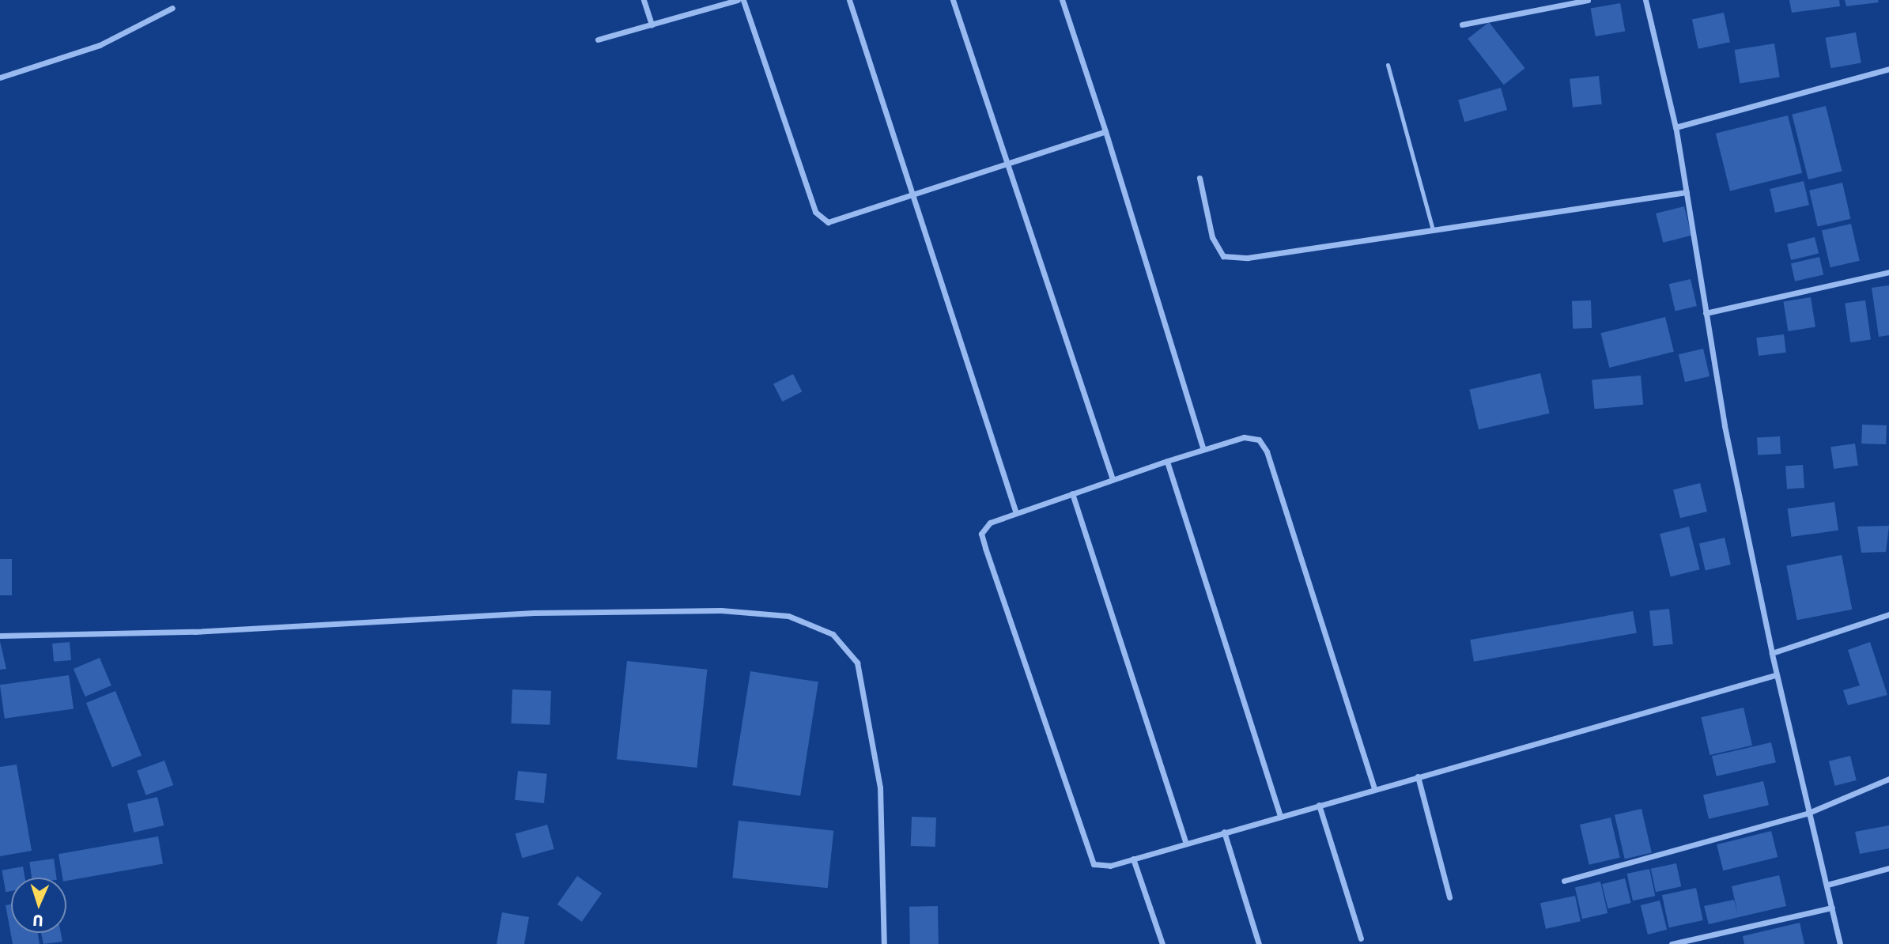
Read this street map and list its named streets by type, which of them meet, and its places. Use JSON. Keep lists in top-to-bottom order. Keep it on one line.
{"north":"bottom"}
